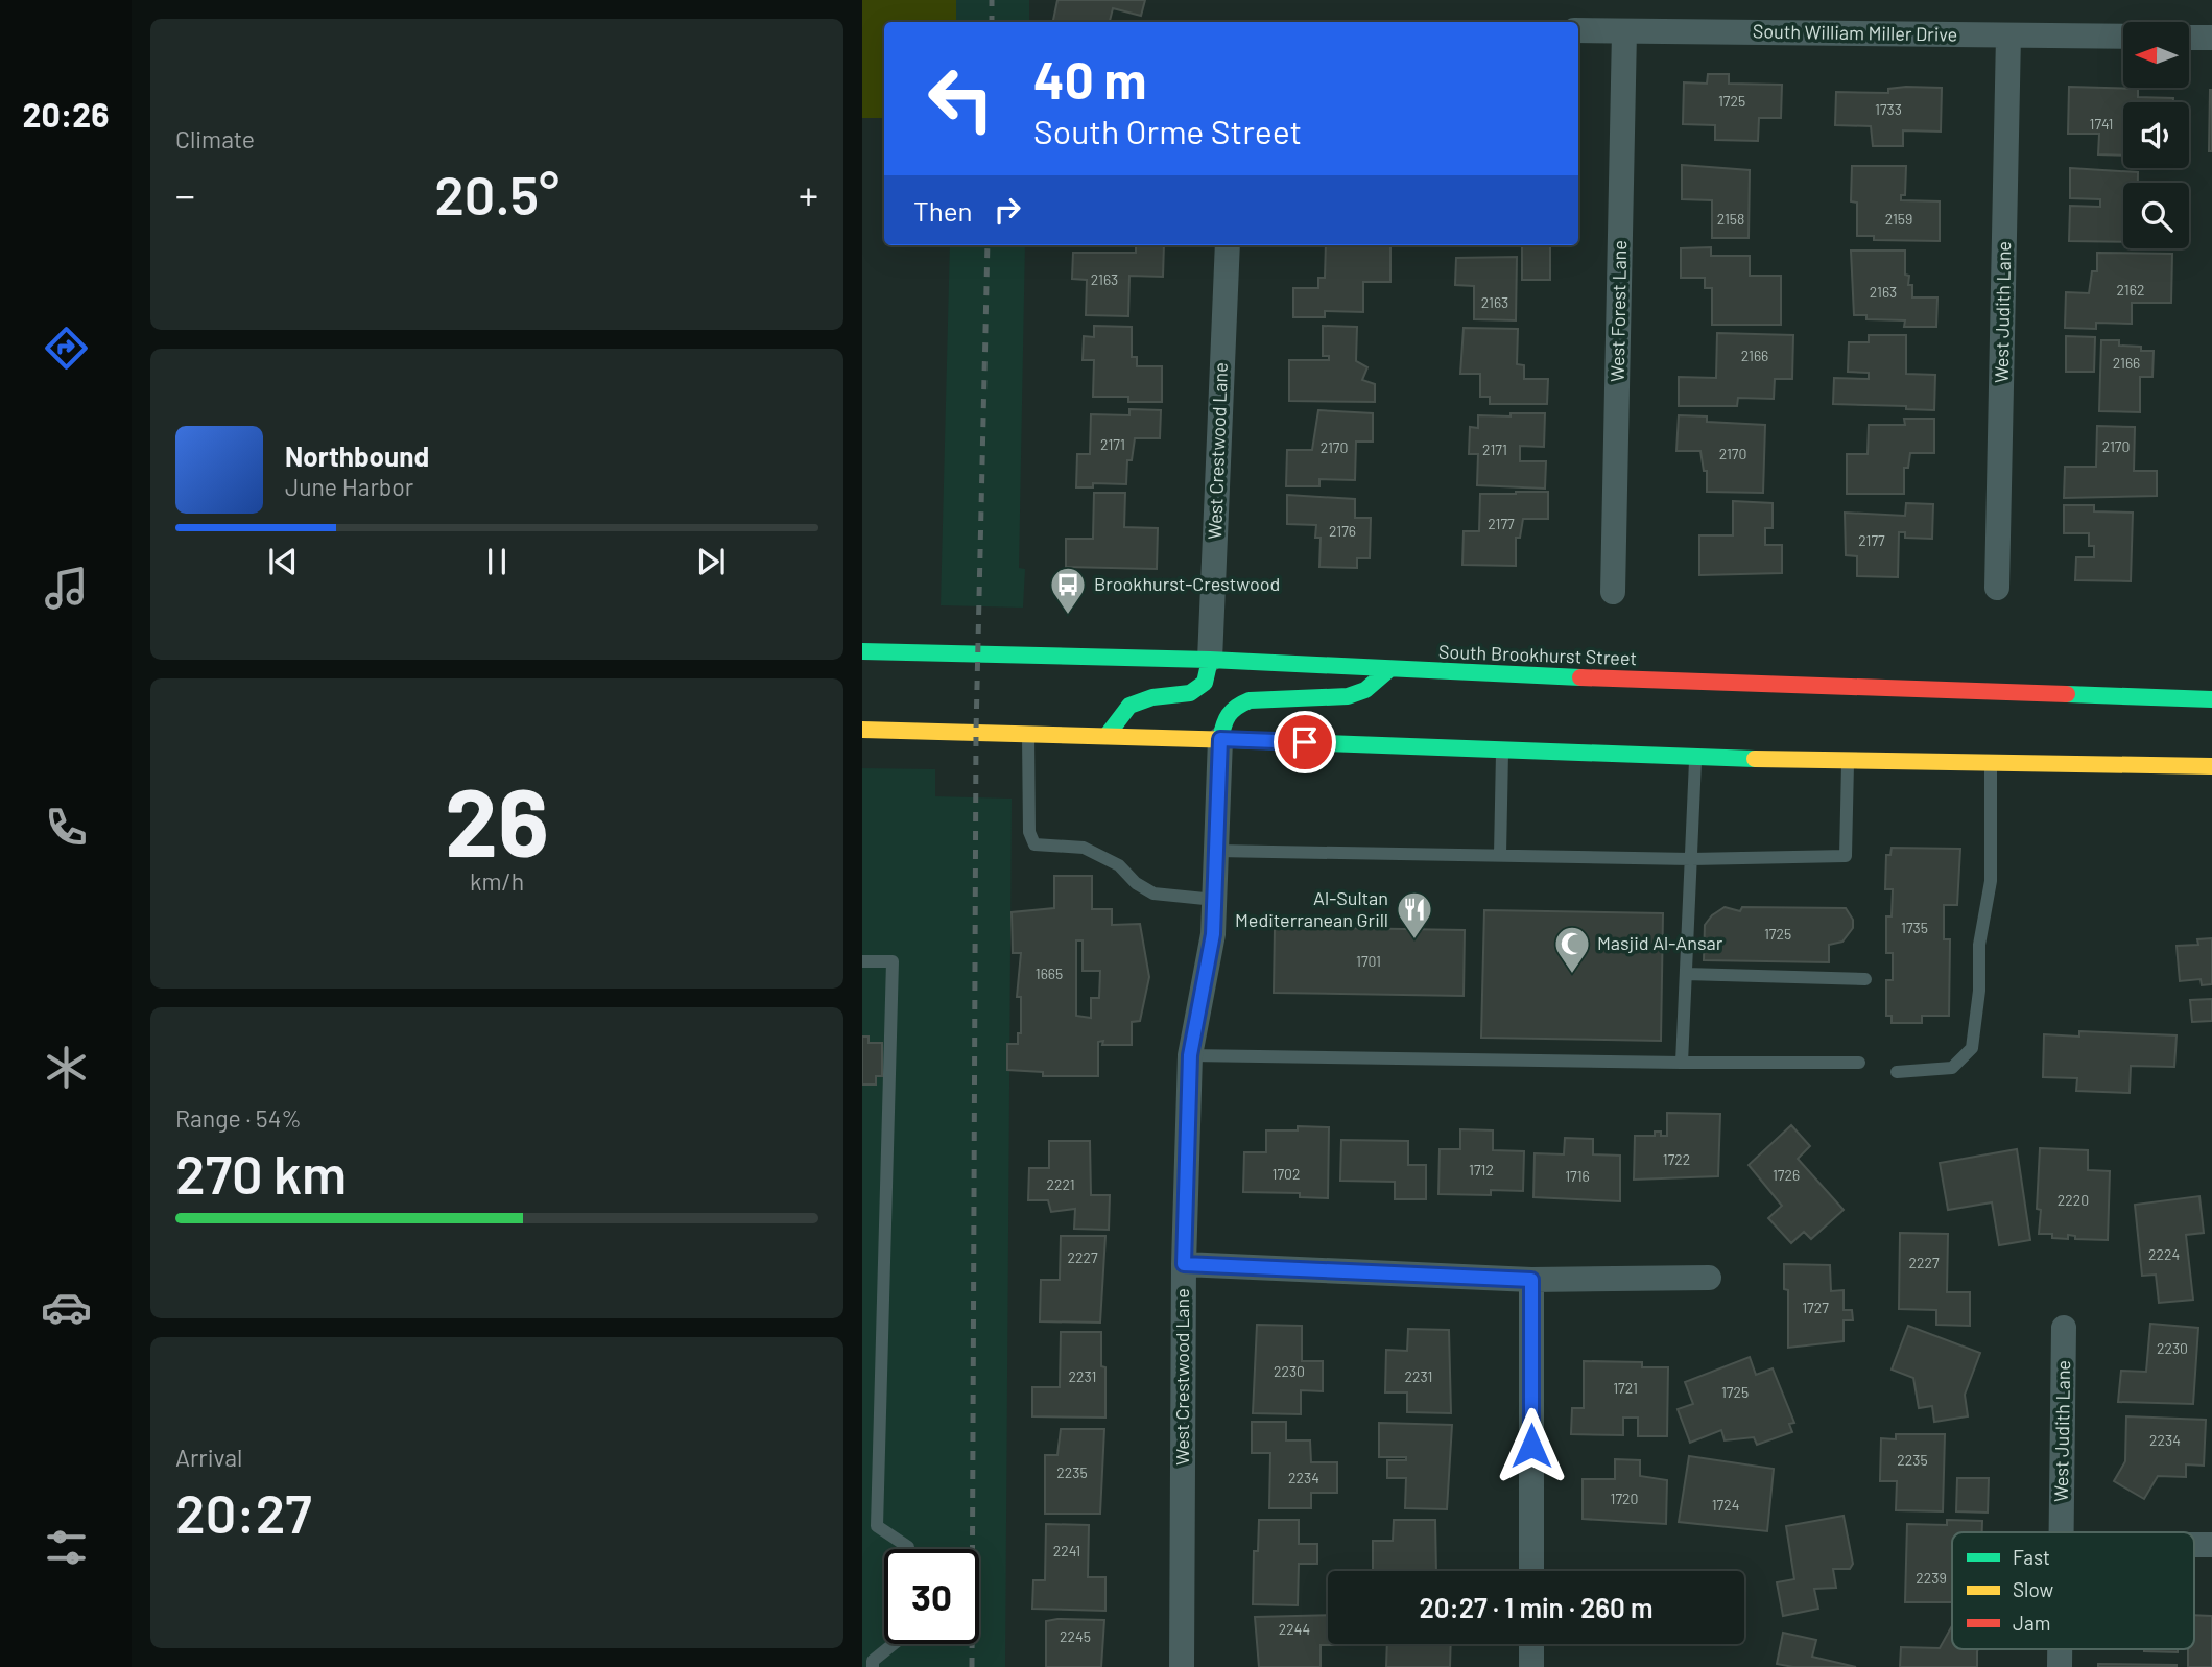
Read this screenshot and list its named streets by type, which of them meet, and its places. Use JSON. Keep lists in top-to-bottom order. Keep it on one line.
{"streets":{"main road":["South Brookhurst Street"],"street":["South William Miller Drive","West Forest Lane","West Judith Lane","West Crestwood Lane"]},"crossings":[["South William Miller Drive","West Forest Lane"],["South William Miller Drive","West Judith Lane"],["West Crestwood Lane","South Brookhurst Street"]],"places":{"bus stop":["Brookhurst-Crestwood"],"restaurant":["Al-Sultan Mediterranean Grill"],"mosque":["Masjid Al-Ansar"]},"house_numbers":["1725","1733","1741","2158","2159","2163","2162","2163","2163","2166","2166","2171","2170","2170","2171","2170","2177","2176","2177","1735","1725","1701","1665","1722","1712","1702","1726","1716","2221","2220","2224","2227","2227","1727","2230","2230","2231","2231","1721","1725","2234","2235","2235","2234","1720","1724","2241","2239","2244","2245"],"legend":["Fast","Slow","Jam"],"north":"left","page":{"tabs":"20:26","tile":["Climate",["26","km/h"],["Range · 54%","270 km"],["Arrival","20:27"]],"turn":["40 m","South Orme Street"],"heat":["−","20.5°","+"],"then":"Then","song":["Northbound","June Harbor"],"limit":"30","trip":"20:27 · 1 min · 260 m"}}
